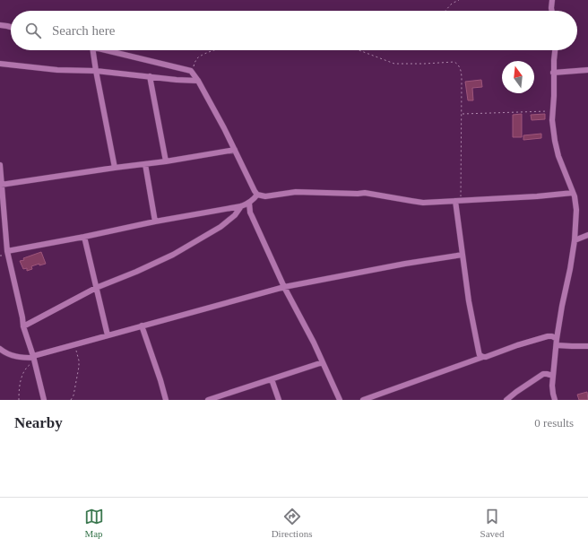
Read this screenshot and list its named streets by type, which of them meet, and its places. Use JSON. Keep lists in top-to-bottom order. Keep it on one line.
{"north":"top","page":{"search":"Search here","heading":["Nearby","0 results"],"nav":["Map","Directions","Saved"]}}
